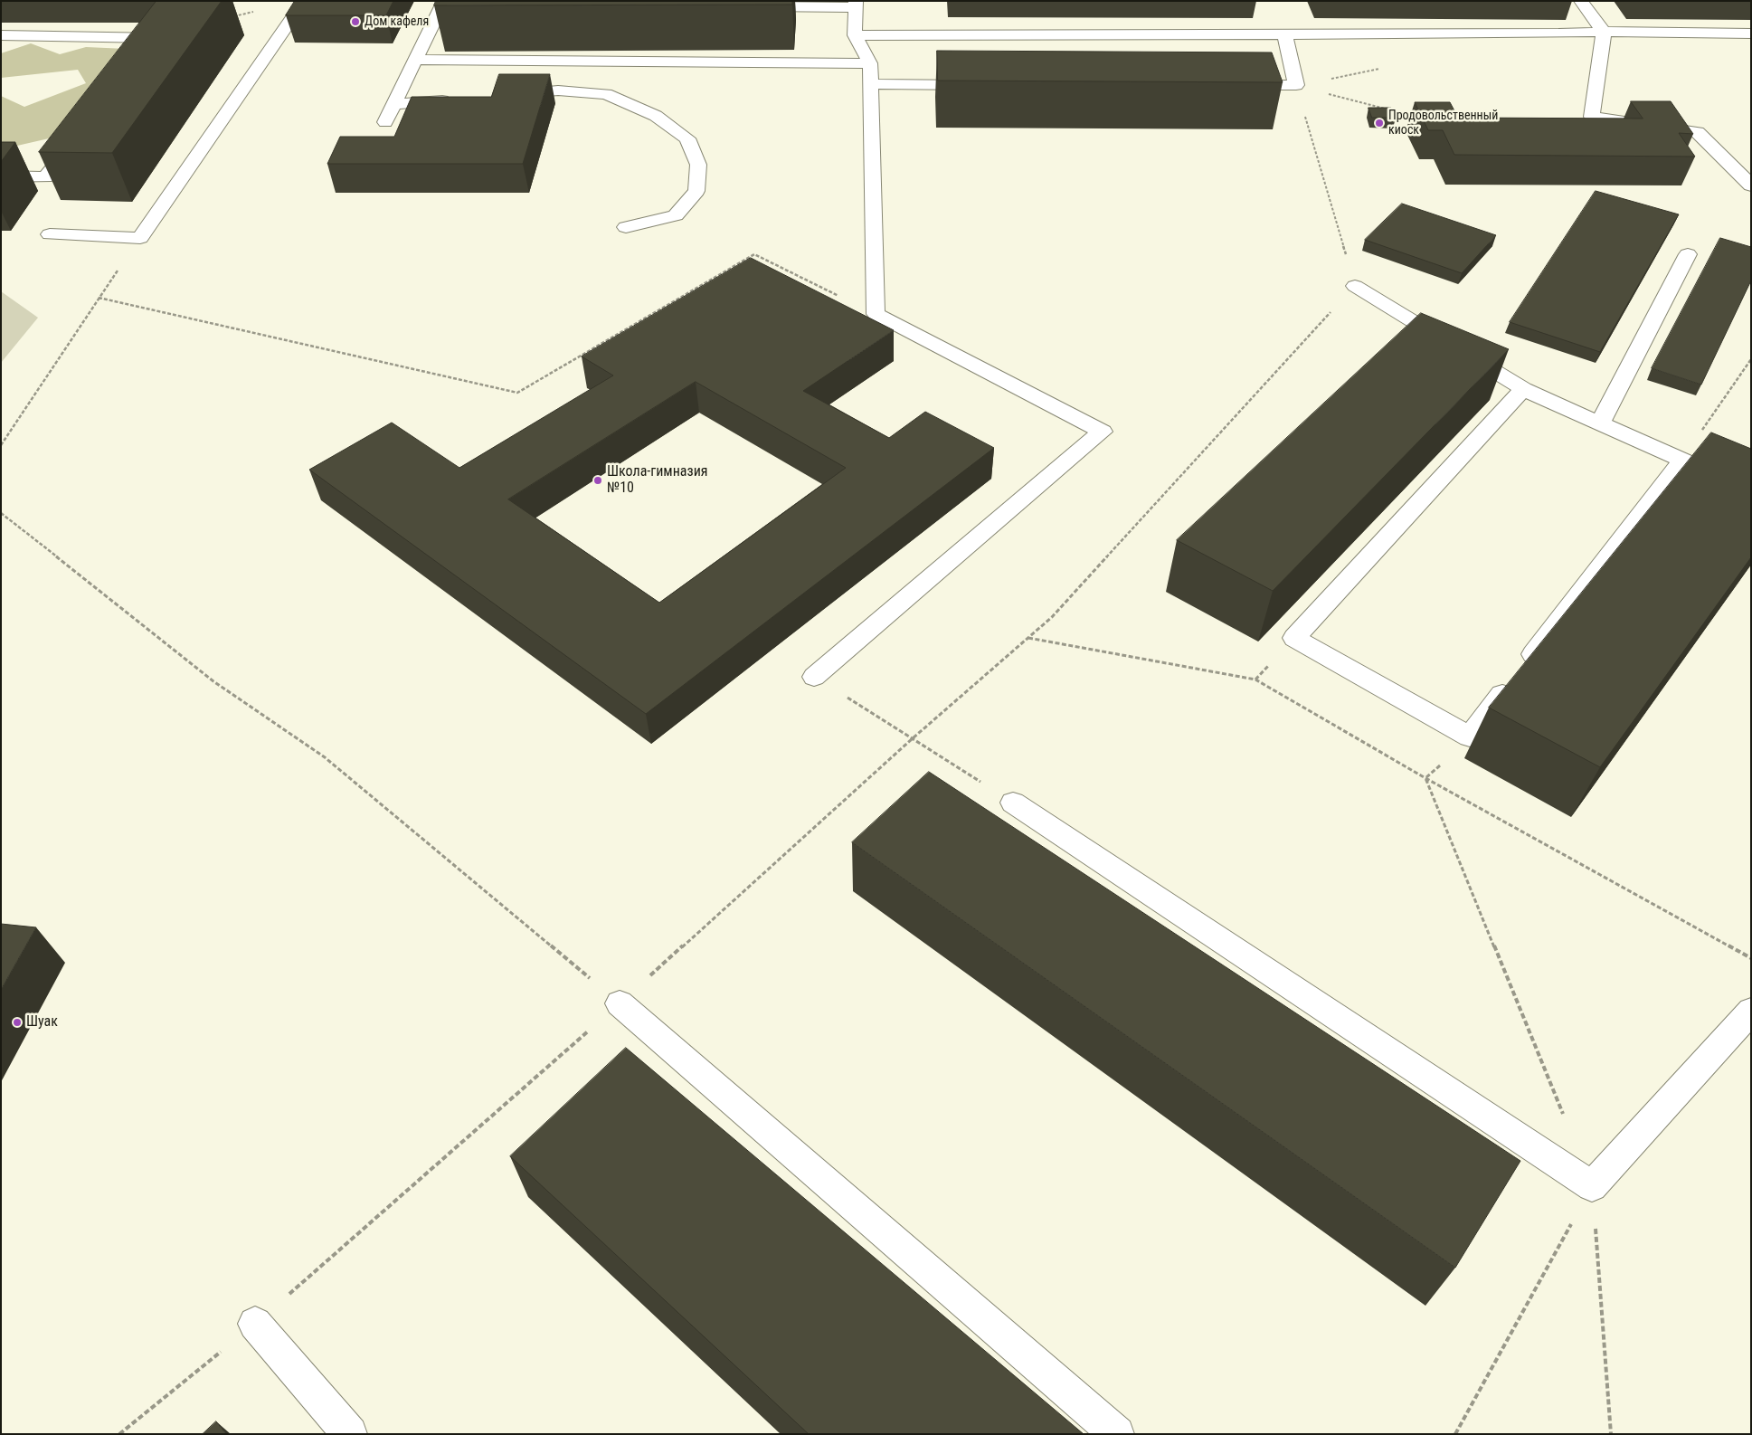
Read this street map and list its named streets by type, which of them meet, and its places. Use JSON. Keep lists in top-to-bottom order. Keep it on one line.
{"places":["Дом кафеля","Продовольственный киоск","Школа-гимназия №10","Шуак"]}
